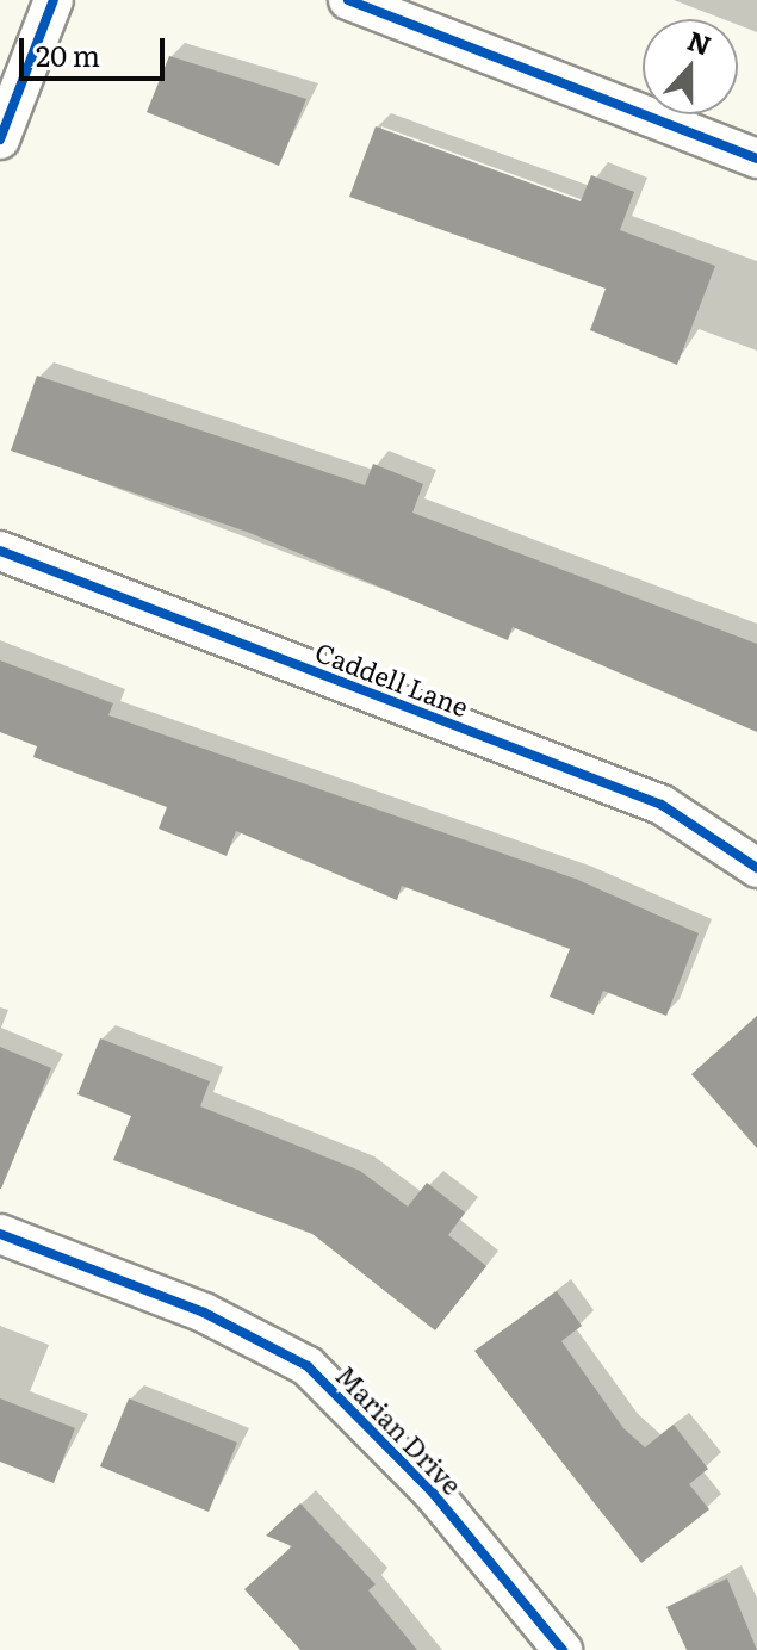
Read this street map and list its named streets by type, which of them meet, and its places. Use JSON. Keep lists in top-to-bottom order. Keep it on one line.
{"streets":{"street":["Caddell Lane","Marian Drive"]},"scale_bar":"20 m","north":"top"}
